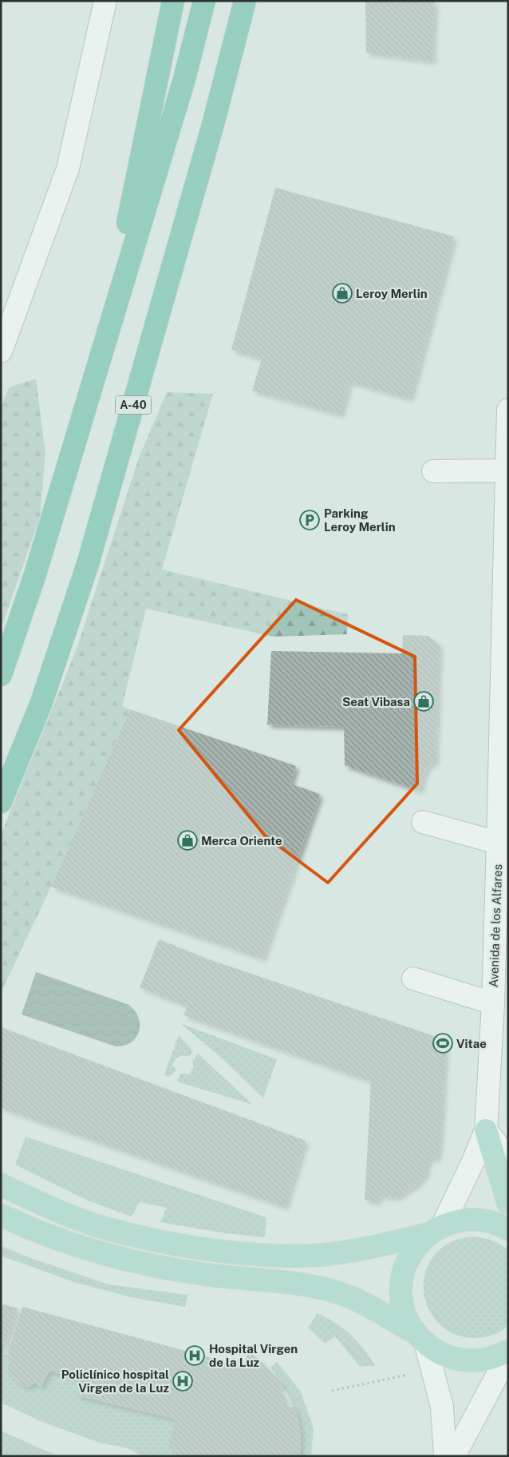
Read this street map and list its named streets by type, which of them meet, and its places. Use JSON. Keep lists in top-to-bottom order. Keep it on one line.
{"streets":{"highway":["A-40"],"street":["Avenida de los Alfares"]},"places":{"shop":["Leroy Merlin","Seat Vibasa","Merca Oriente"],"parking":["Parking Leroy Merlin"],"sports":["Vitae"],"hospital":["Hospital Virgen de la Luz","Policlínico hospital Virgen de la Luz"]}}
